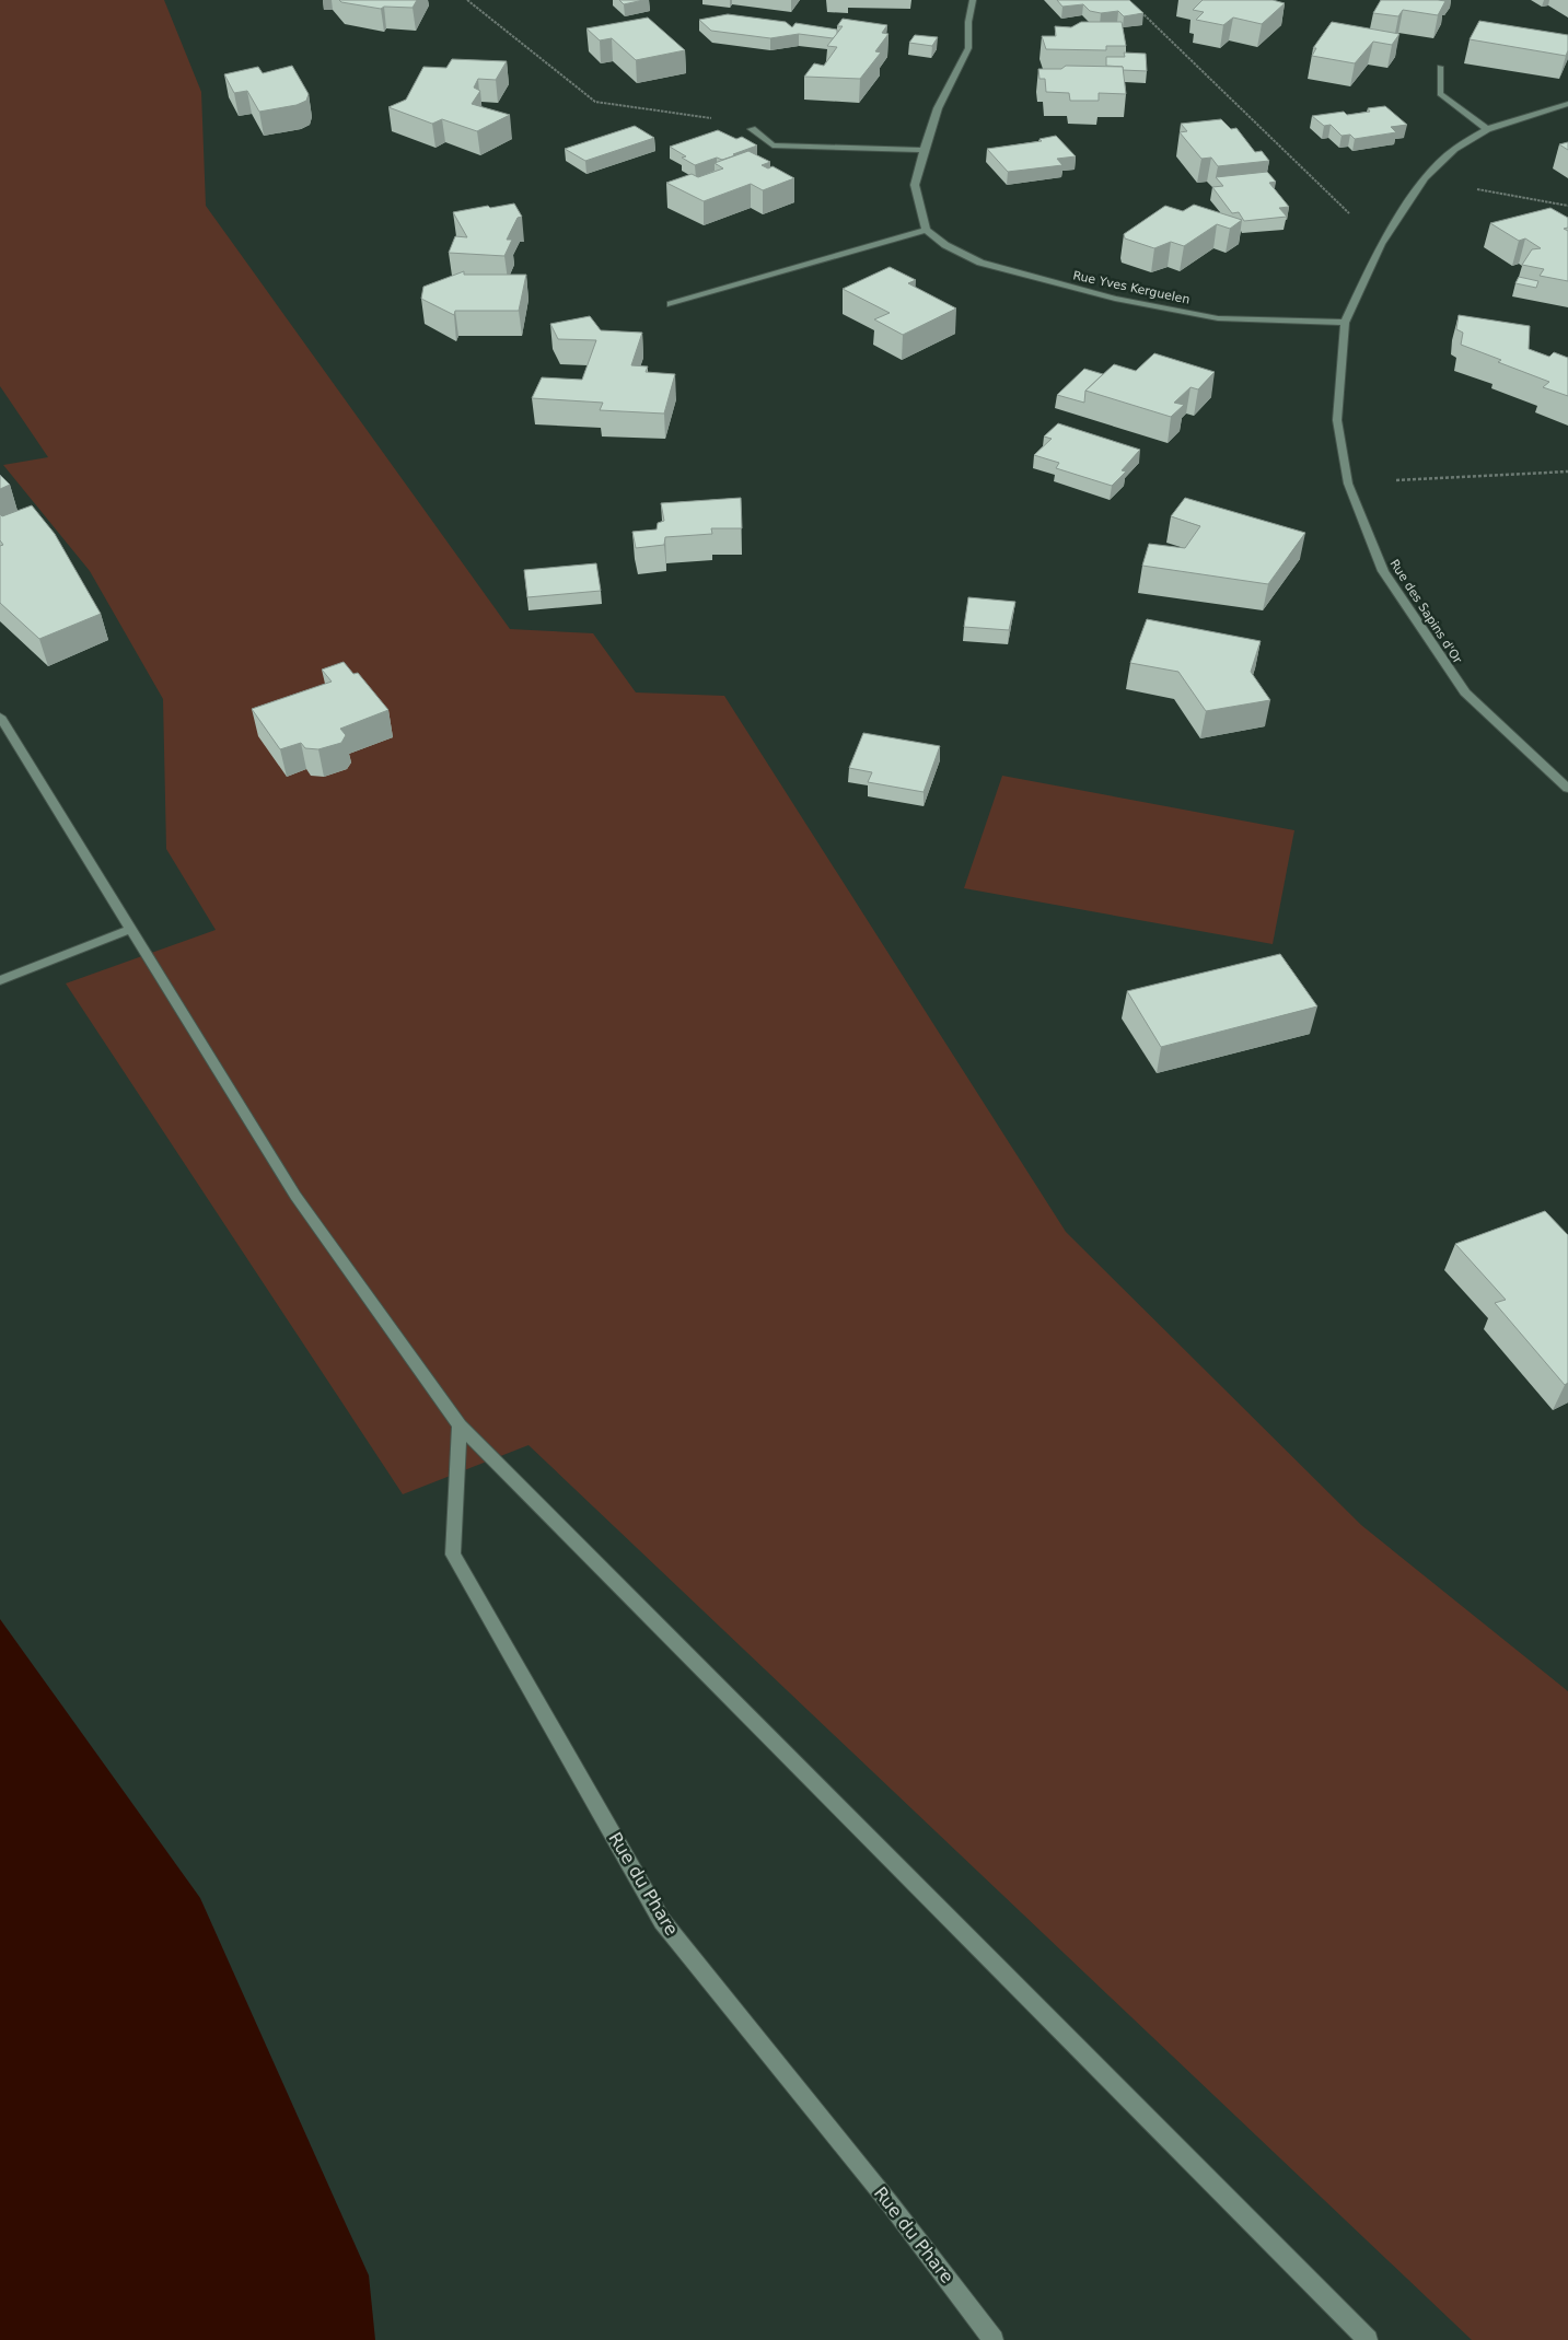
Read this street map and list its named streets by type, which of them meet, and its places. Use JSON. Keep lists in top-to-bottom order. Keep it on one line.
{"streets":{"street":["Rue Yves Kerguelen","Rue des Sapins d'Or","Rue du Phare"]},"crossings":[["Rue Yves Kerguelen","Rue des Sapins d'Or"]]}
